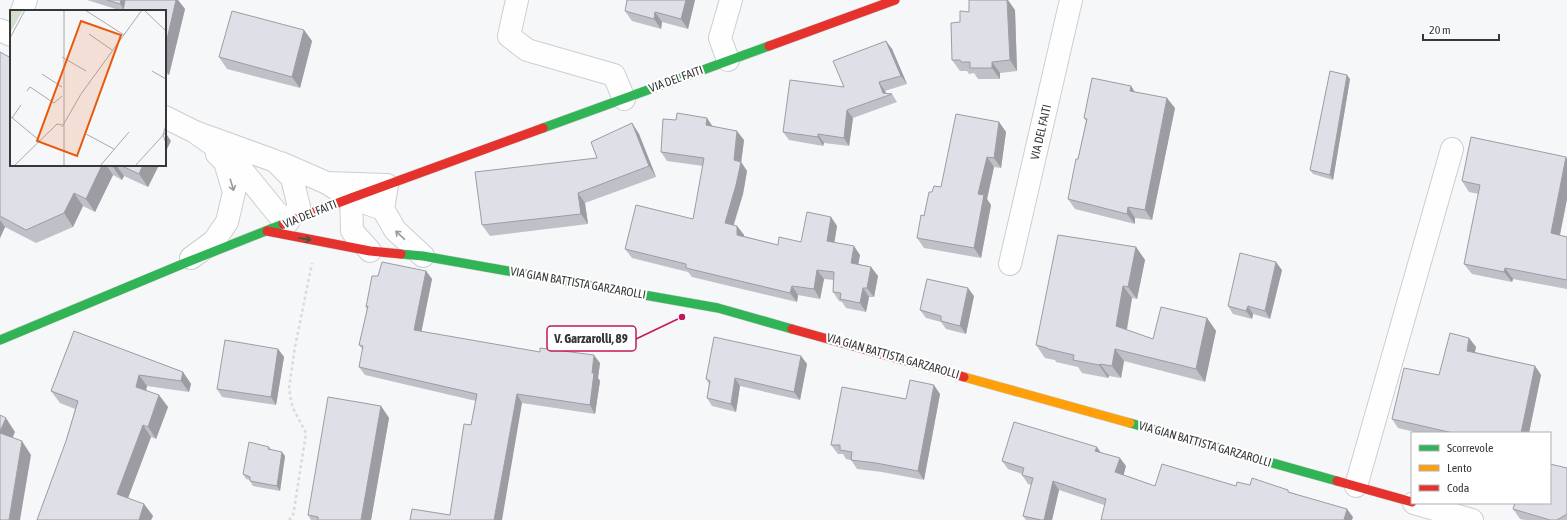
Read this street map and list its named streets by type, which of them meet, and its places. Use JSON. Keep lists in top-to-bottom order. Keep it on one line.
{"streets":{"street":["VIA DEL FAITI","VIA GIAN BATTISTA GARZAROLLI"]},"crossings":[["VIA DEL FAITI","VIA GIAN BATTISTA GARZAROLLI"]],"places":["V. Garzarolli, 89"],"legend":["Scorrevole","Lento","Coda"],"scale_bar":"20 m"}
